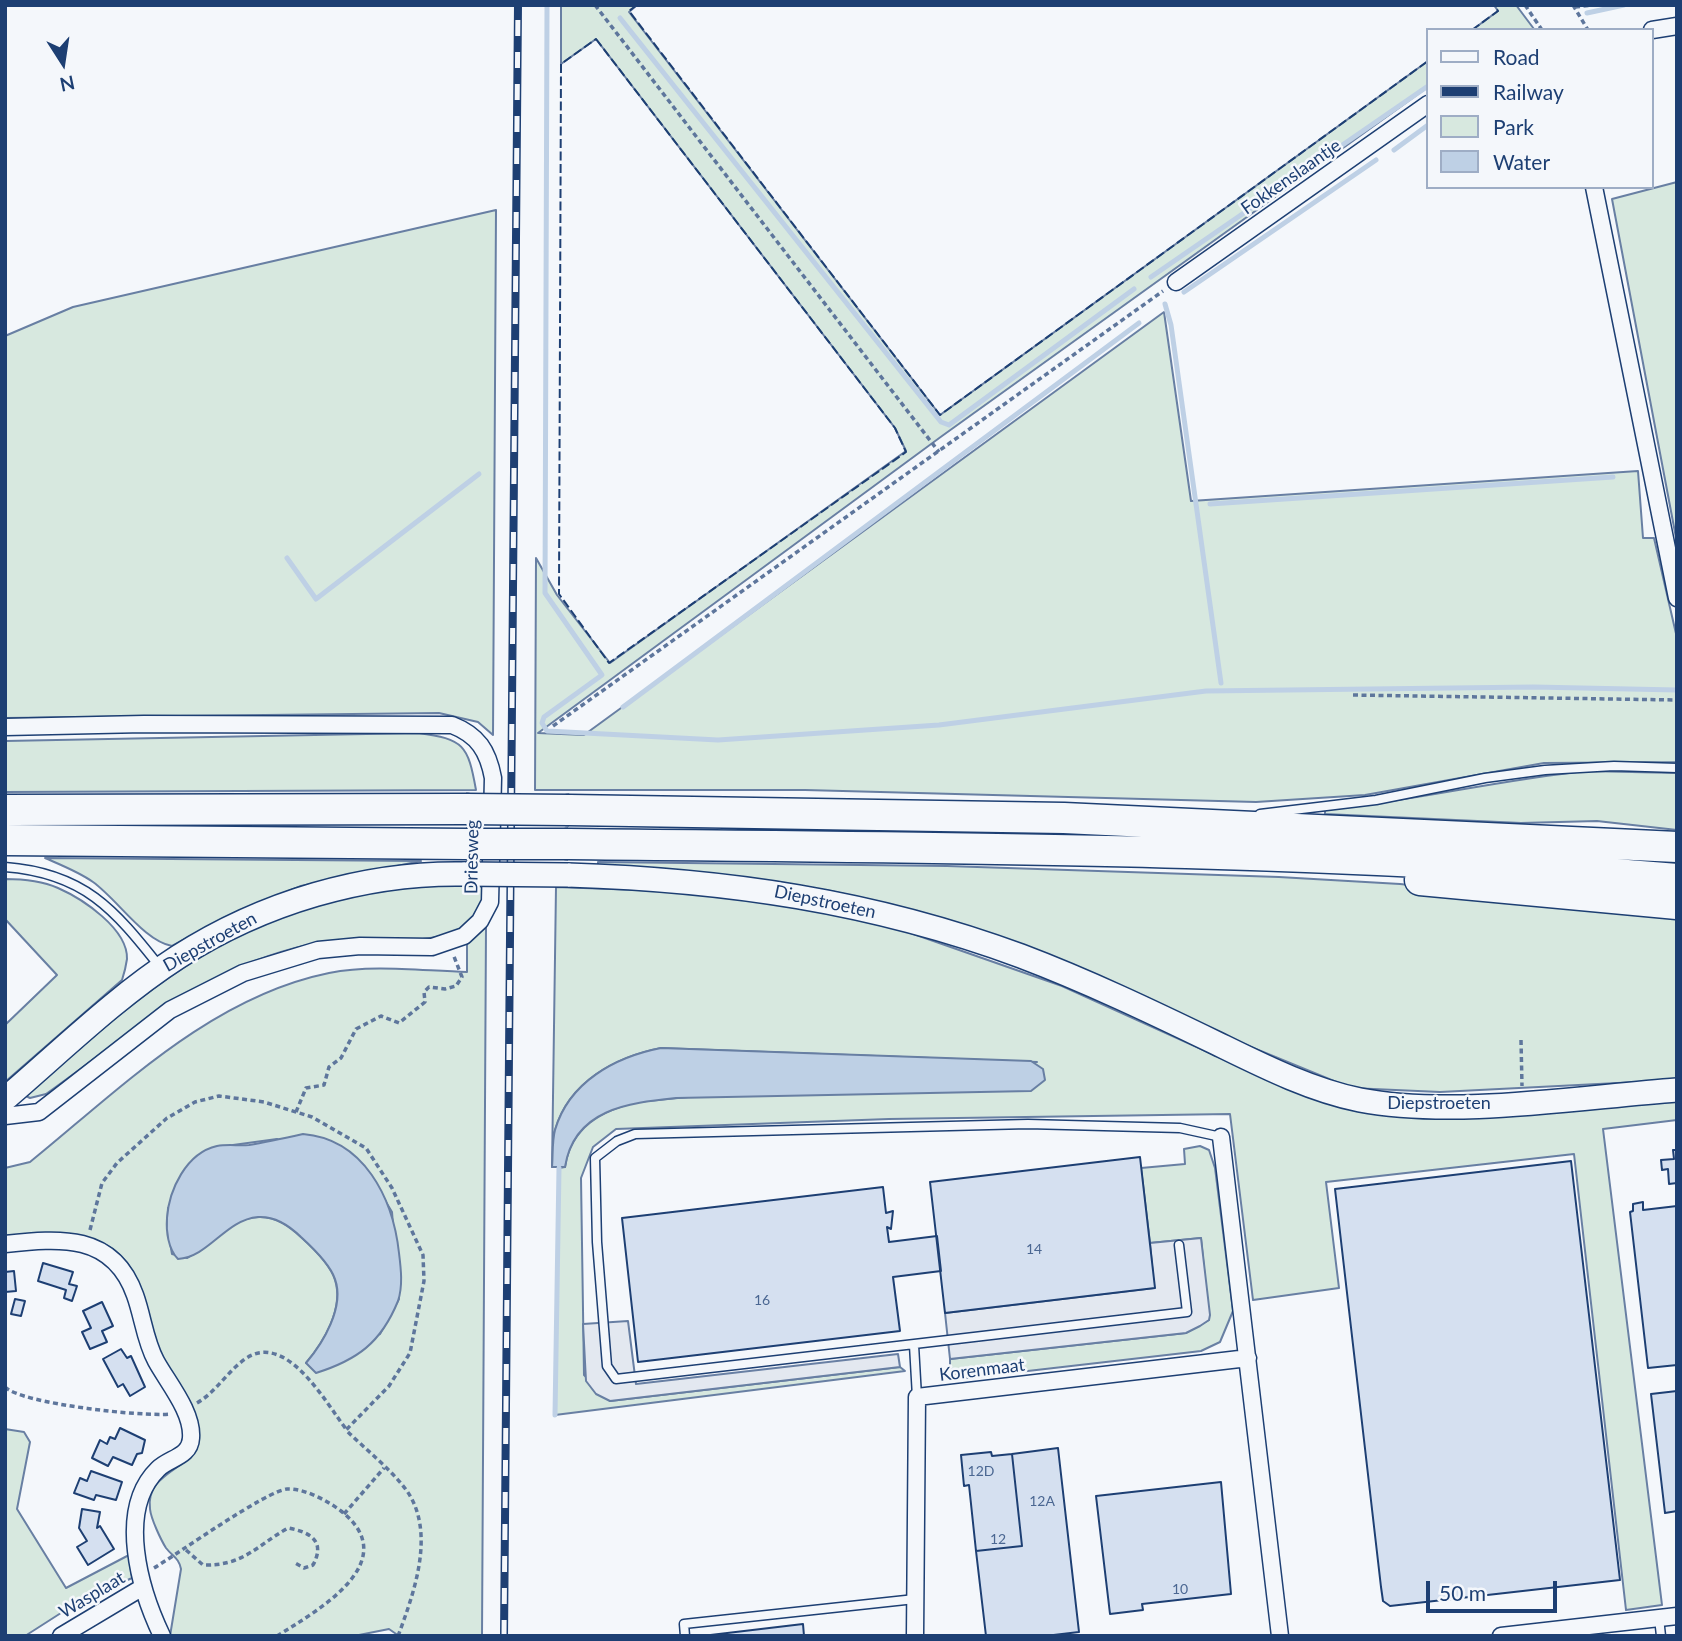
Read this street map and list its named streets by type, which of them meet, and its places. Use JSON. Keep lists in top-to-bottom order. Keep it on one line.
{"streets":{"street":["Fokkenslaantje","Driesweg","Diepstroeten","Korenmaat","Wasplaat"]},"house_numbers":["14","16","12D","12A","12","10"],"legend":["Road","Railway","Park","Water"],"scale_bar":"50 m","north":"bottom"}
